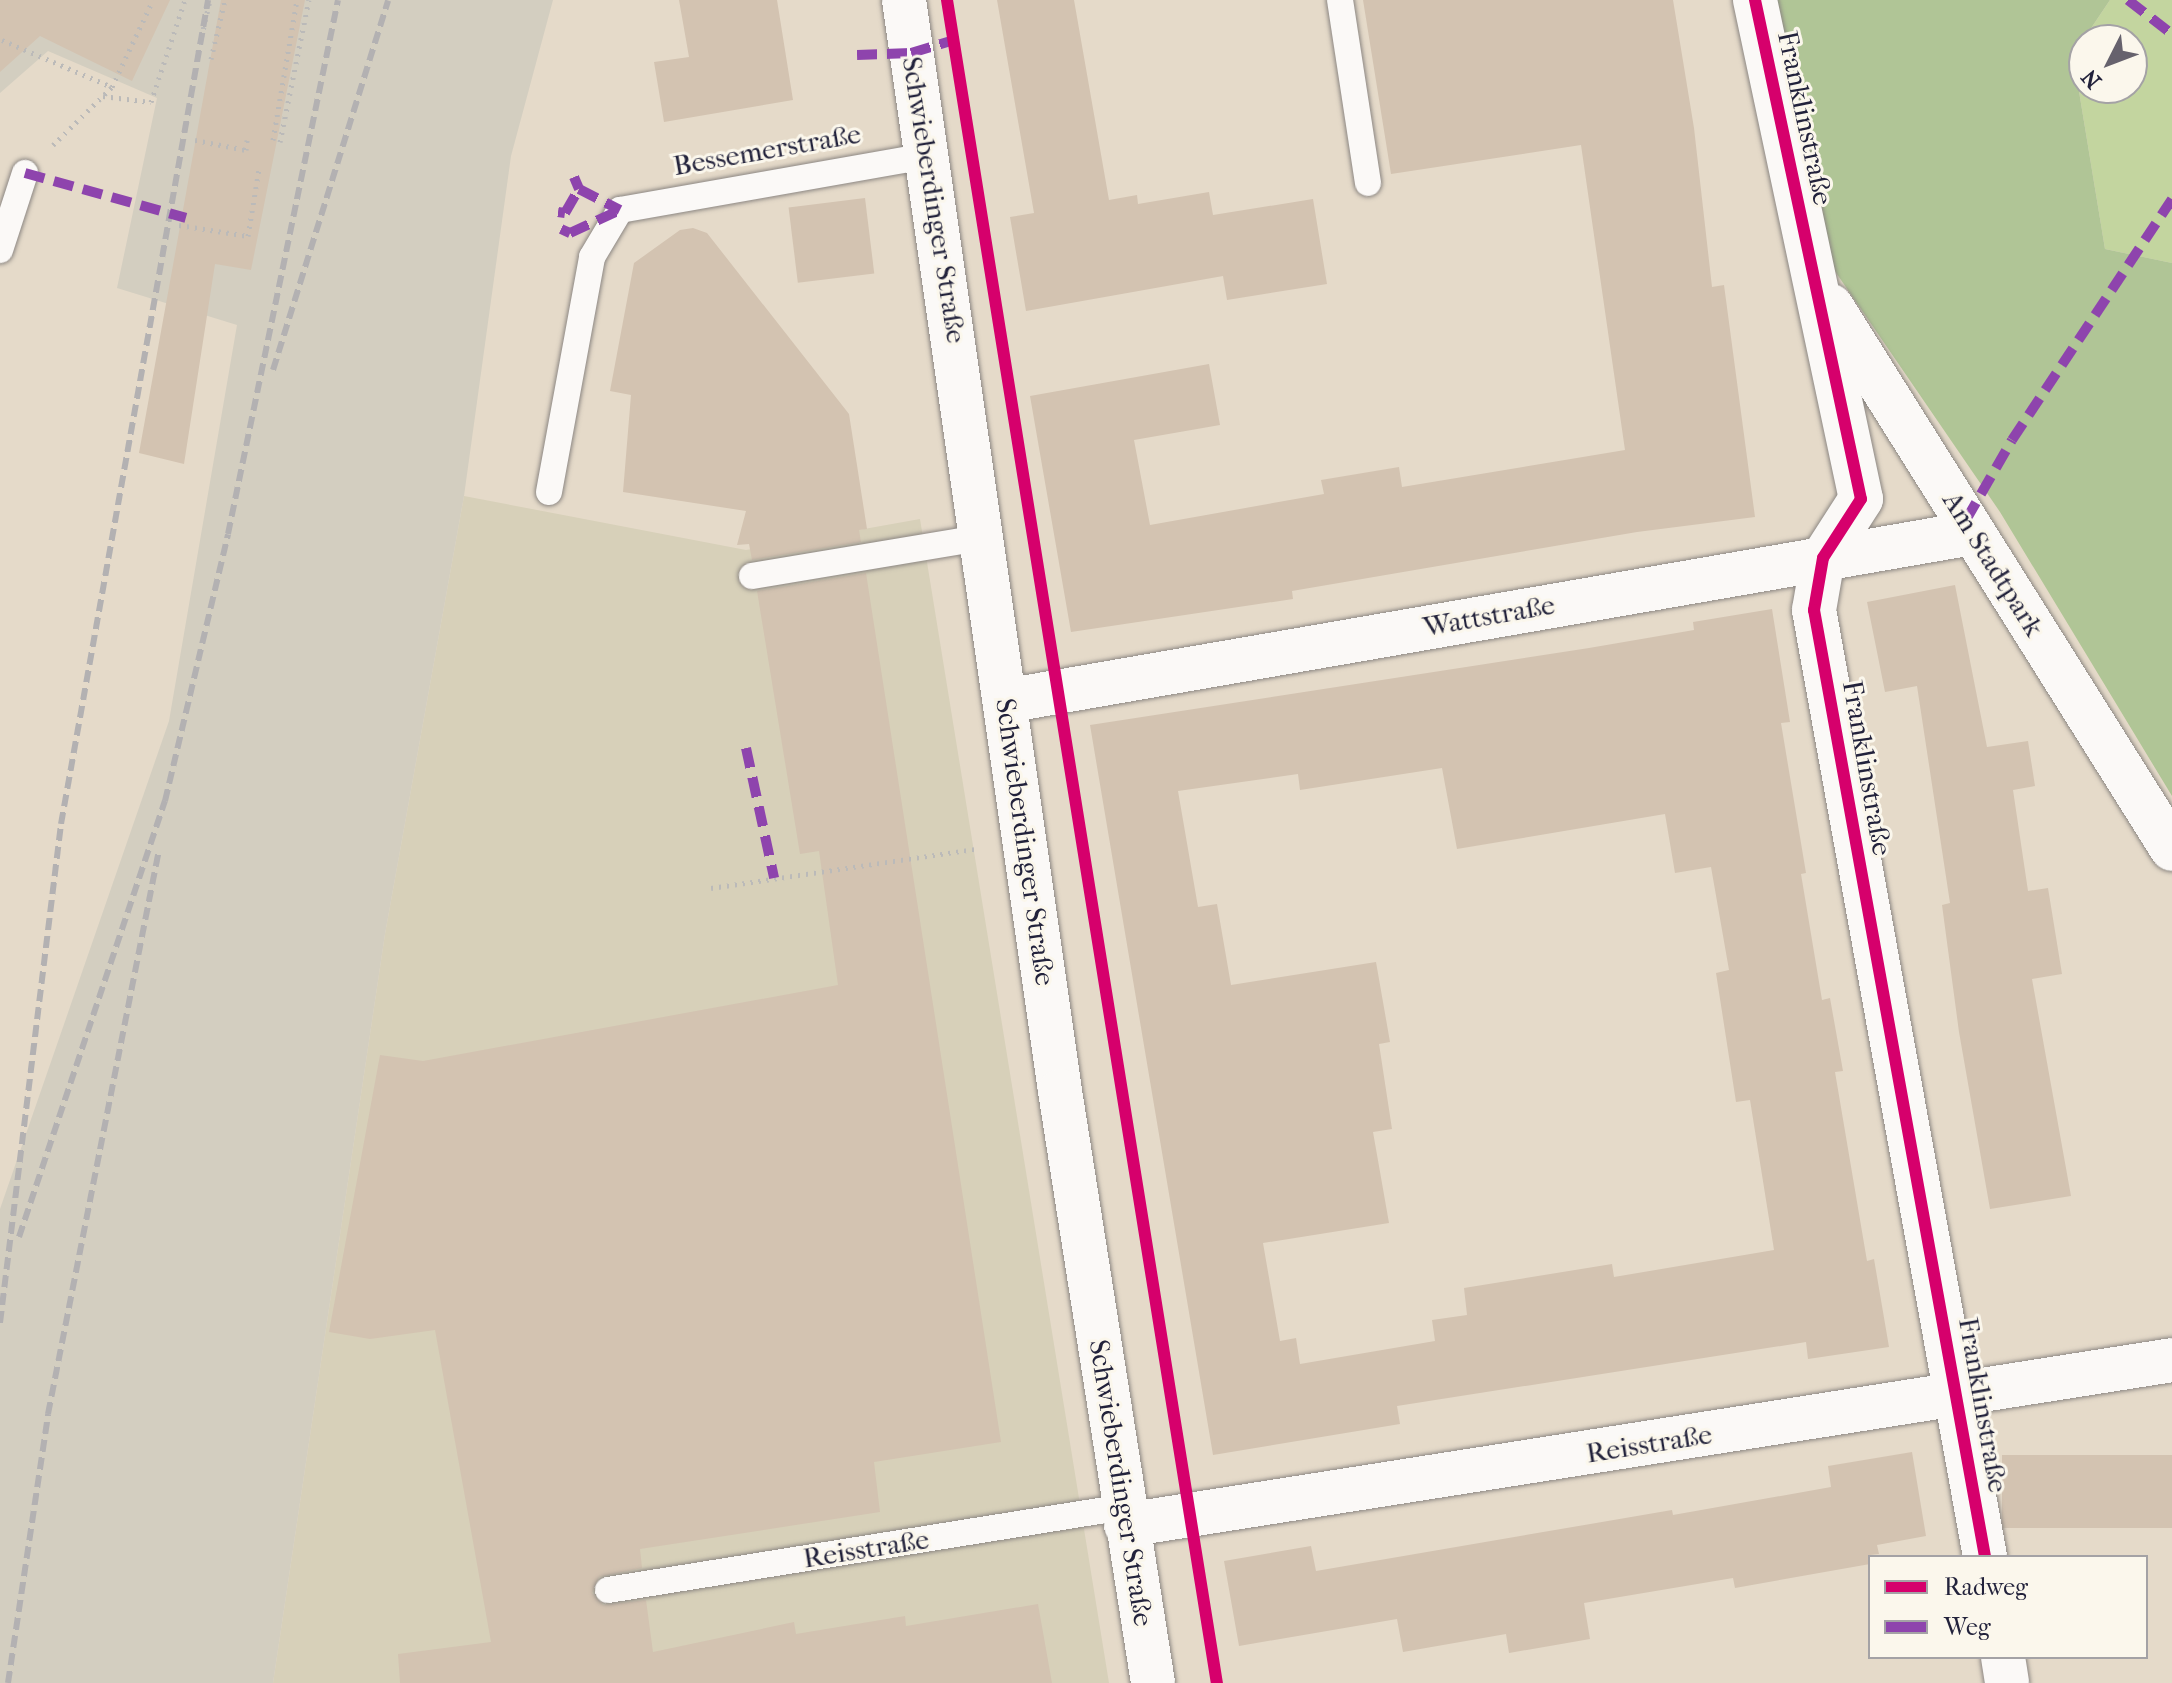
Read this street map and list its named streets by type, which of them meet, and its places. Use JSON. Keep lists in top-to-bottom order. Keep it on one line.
{"streets":{"street":["Franklinstraße","Schwieberdinger Straße","Am Stadtpark","Wattstraße","Reisstraße"],"lane":["Bessemerstraße"]},"crossings":[["Franklinstraße","Am Stadtpark"],["Franklinstraße","Wattstraße"],["Franklinstraße","Reisstraße"],["Bessemerstraße","Schwieberdinger Straße"],["Schwieberdinger Straße","Wattstraße"],["Schwieberdinger Straße","Reisstraße"],["Am Stadtpark","Wattstraße"]],"legend":["Radweg","Weg"],"north":"bottom left"}
